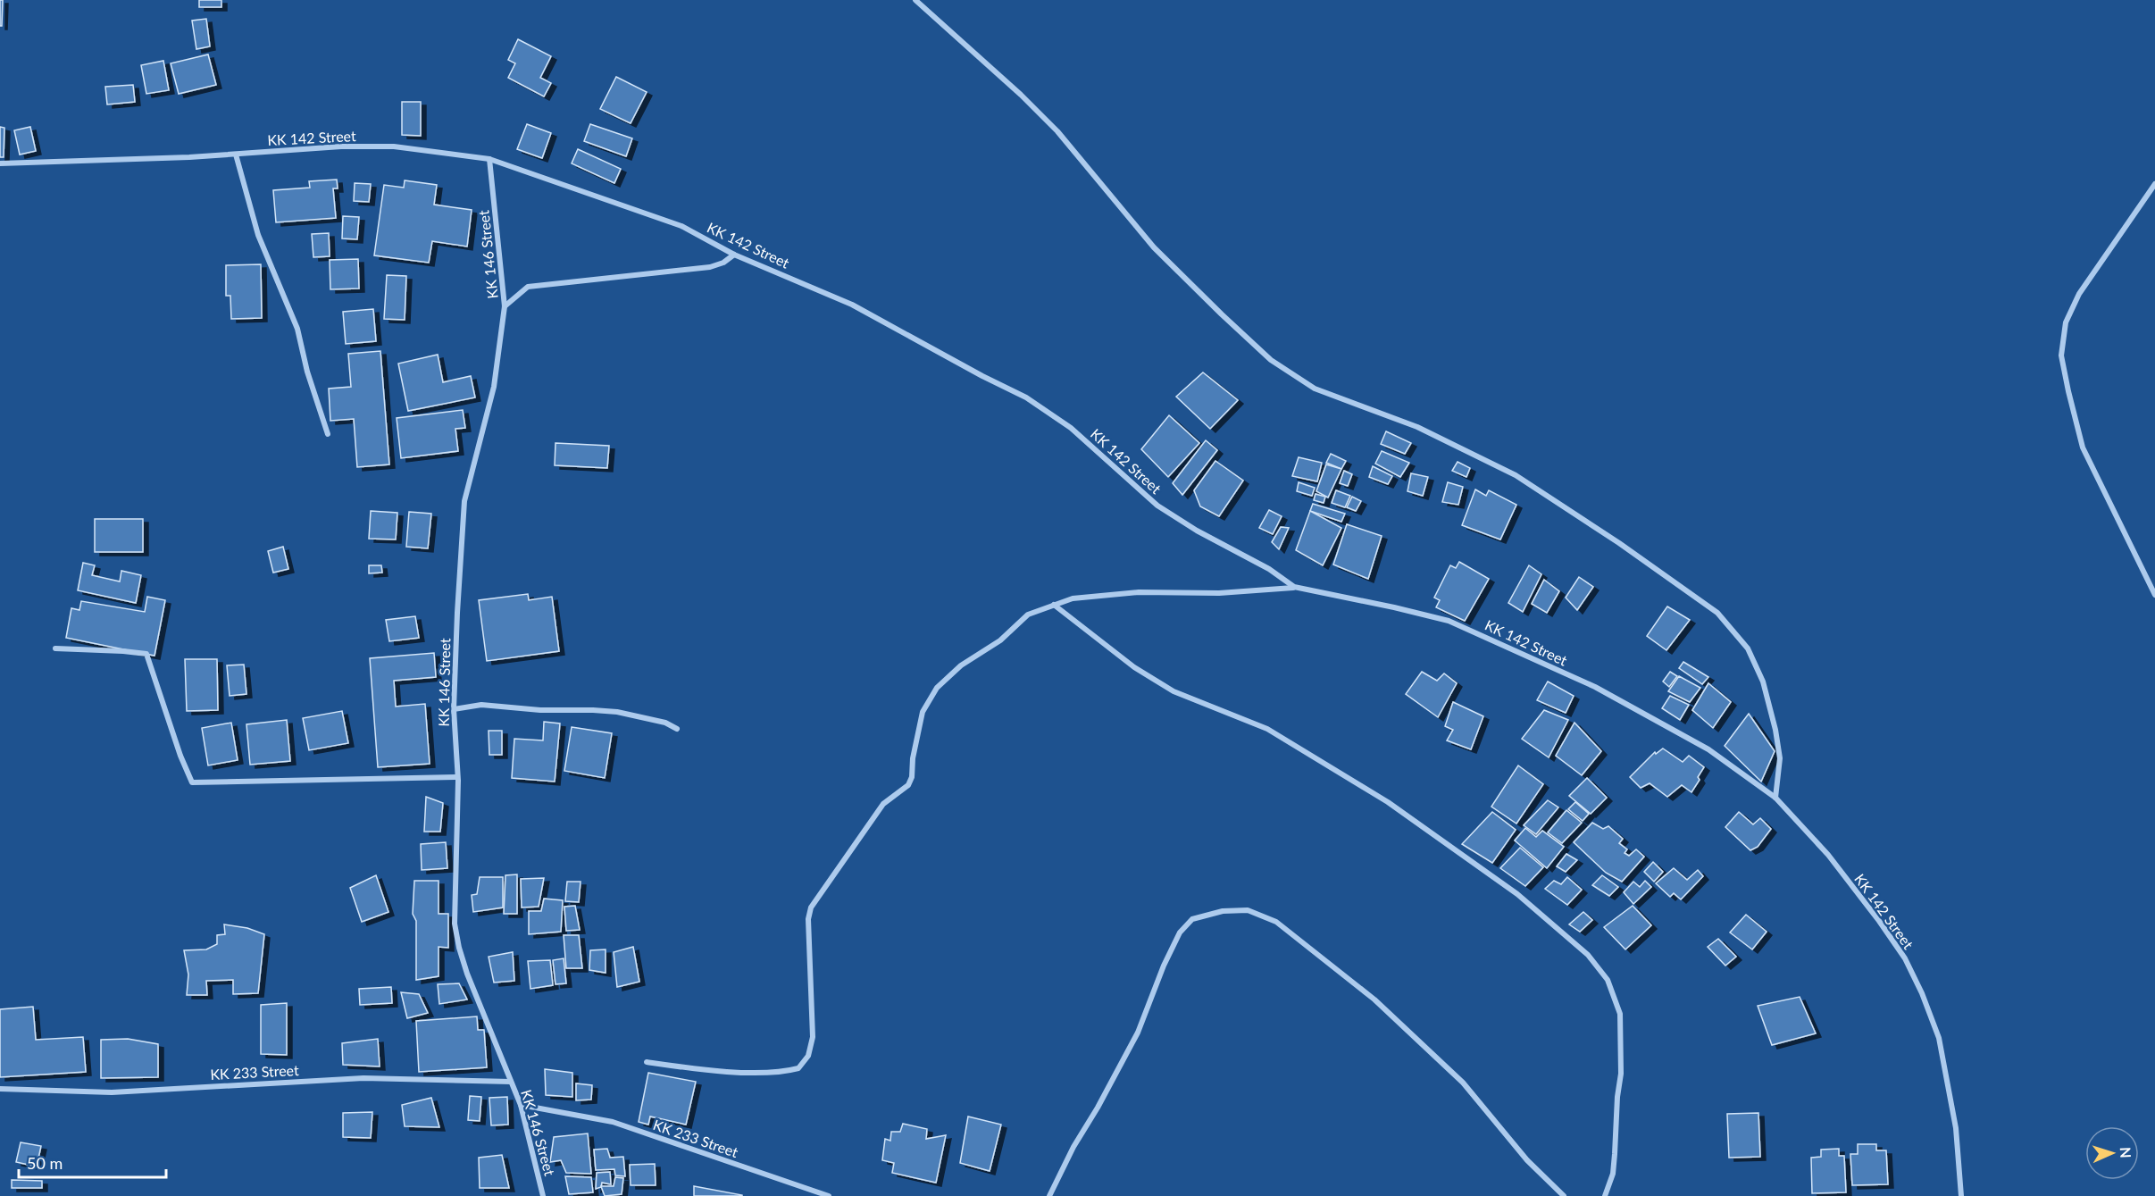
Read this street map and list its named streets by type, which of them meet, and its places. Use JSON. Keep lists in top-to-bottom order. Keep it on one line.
{"streets":{"street":["KK 142 Street","KK 146 Street","KK 233 Street"]},"crossings":[["KK 142 Street","KK 146 Street"],["KK 146 Street","KK 233 Street"]],"scale_bar":"50 m","north":"right"}
